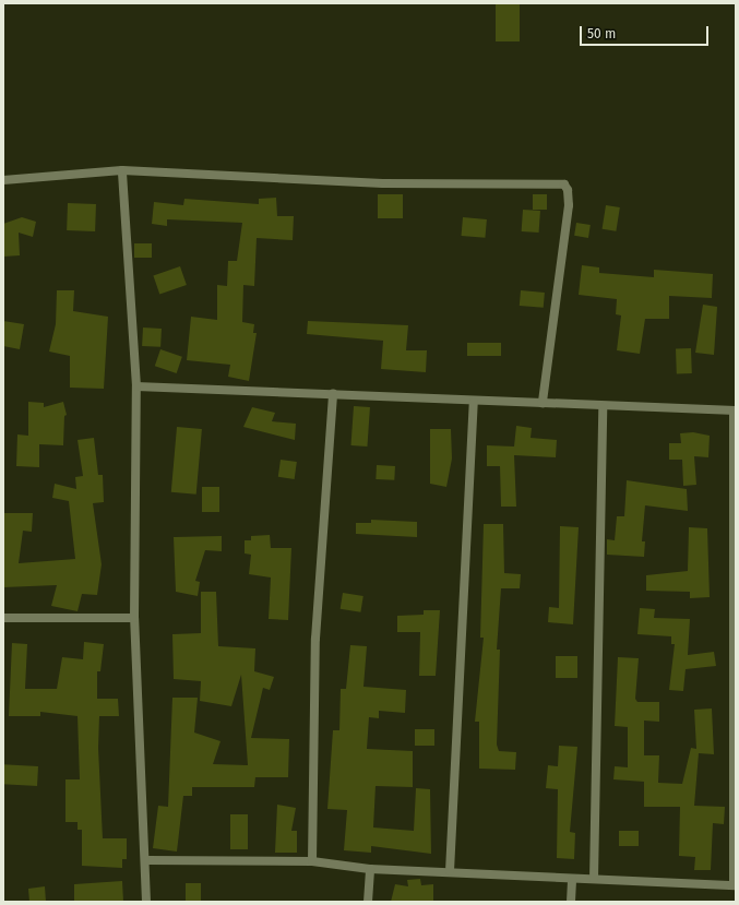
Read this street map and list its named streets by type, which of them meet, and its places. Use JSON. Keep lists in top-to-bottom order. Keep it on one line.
{"scale_bar":"50 m"}
